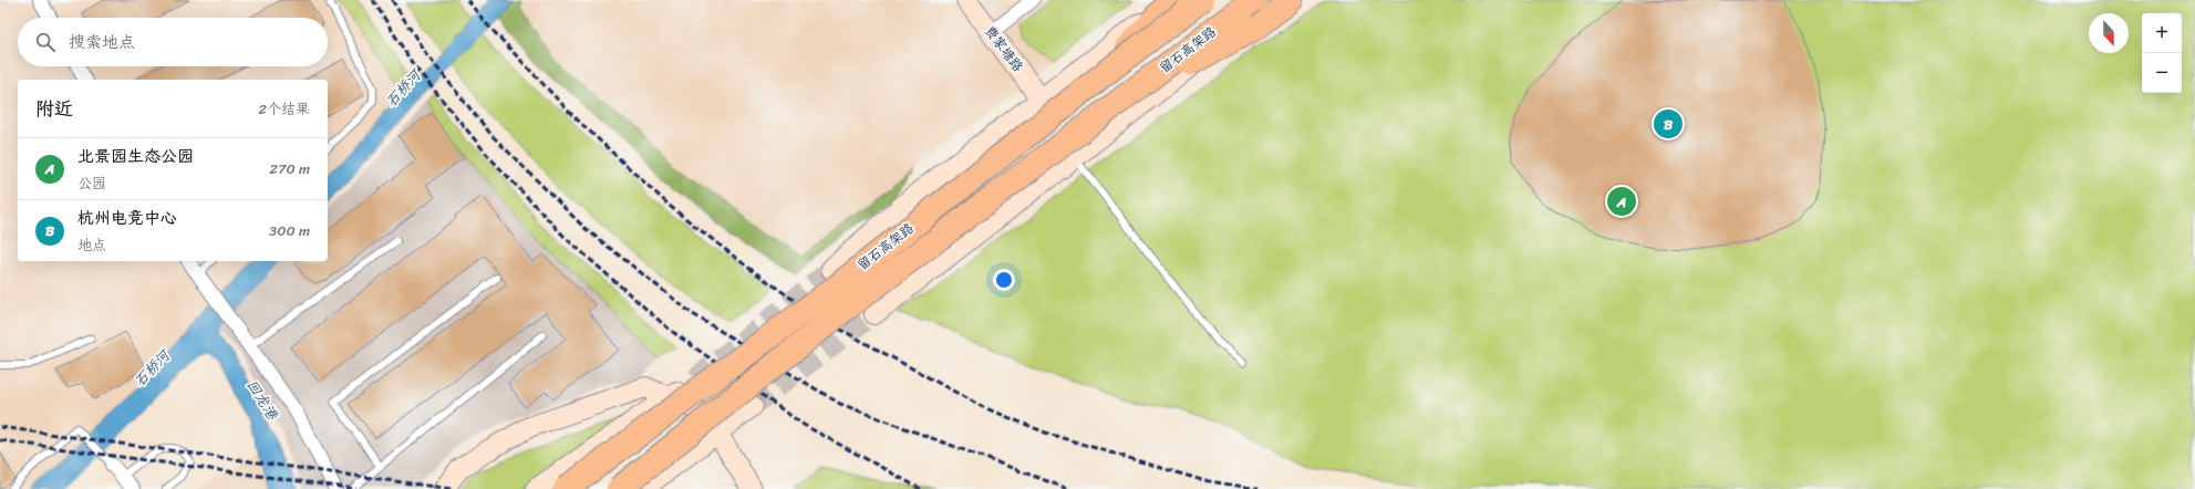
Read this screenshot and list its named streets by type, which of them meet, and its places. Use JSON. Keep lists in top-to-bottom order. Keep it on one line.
{"streets":{"highway":["留石高架路"],"main road":["费家塘路"]},"water":["石桥河","回龙港"],"north":"bottom","page":{"map_buttons":["+","−"],"search":"搜索地点","heading":["附近","2个结果"],"pins":["B","A"],"list":[{"mark":"A","name":"北景园生态公园","note":"公园","value":"270 m"},{"mark":"B","name":"杭州电竞中心","note":"地点","value":"300 m"}]}}
